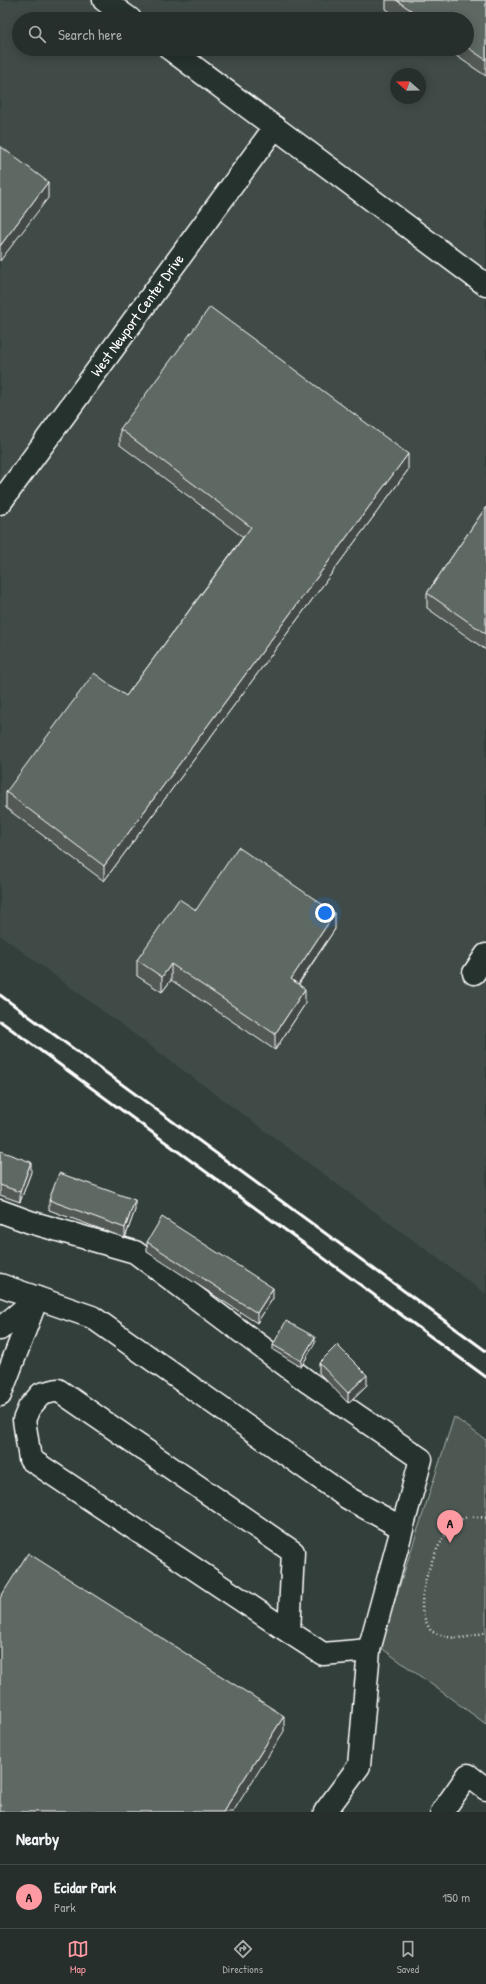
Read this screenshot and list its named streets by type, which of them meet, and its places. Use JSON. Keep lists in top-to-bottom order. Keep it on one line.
{"streets":{"street":["West Newport Center Drive"]},"north":"left","page":{"search":"Search here","pins":"A","heading":"Nearby","list":[{"mark":"A","name":"Ecidar Park","note":"Park","value":"150 m"}],"nav":["Map","Directions","Saved"]}}
